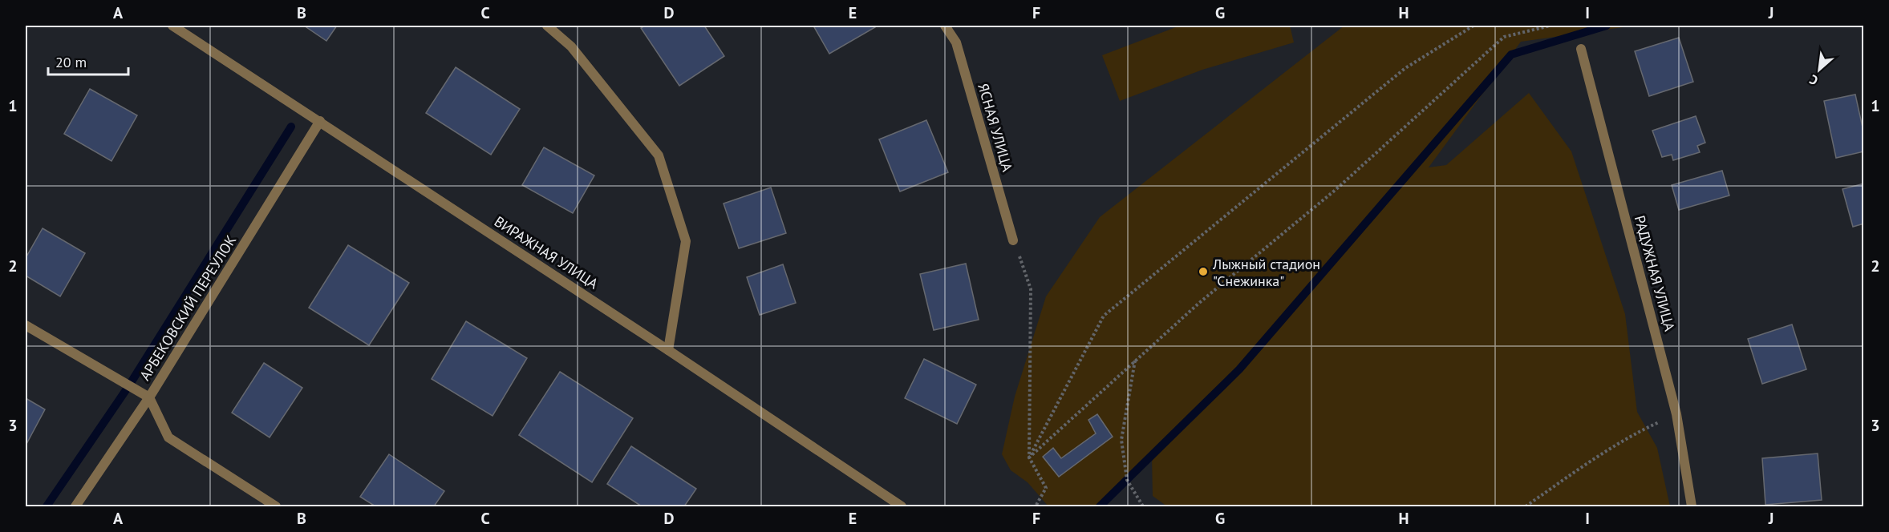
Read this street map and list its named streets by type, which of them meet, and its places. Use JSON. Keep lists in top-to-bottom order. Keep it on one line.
{"streets":{"street":["ЯСНАЯ УЛИЦА","ВИРАЖНАЯ УЛИЦА","РАДУЖНАЯ УЛИЦА","АРБЕКОВСКИЙ ПЕРЕУЛОК"]},"crossings":[["ВИРАЖНАЯ УЛИЦА","АРБЕКОВСКИЙ ПЕРЕУЛОК"]],"places":["Лыжный стадион \"Снежинка\""],"scale_bar":"20 m","north":"bottom left","grid":{"columns":["A","B","C","D","E","F","G","H","I","J"],"rows":["1","2","3"]}}
